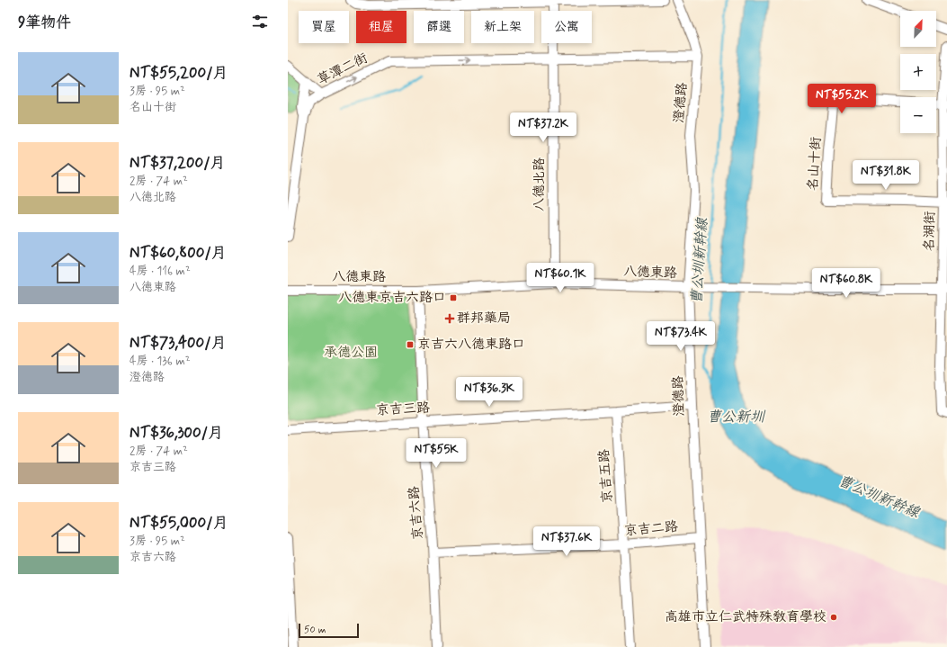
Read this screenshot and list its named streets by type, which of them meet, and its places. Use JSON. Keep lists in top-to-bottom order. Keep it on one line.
{"streets":{"street":["草潭二街","澄德路","名山十街","八德北路","名湖街","八德東路","京吉三路","京吉五路","京吉六路","京吉二路"]},"crossings":[["草潭二街","澄德路"],["草潭二街","八德北路"],["澄德路","八德東路"],["澄德路","京吉三路"],["澄德路","京吉二路"],["名山十街","名湖街"],["八德北路","八德東路"],["名湖街","八德東路"],["八德東路","京吉六路"],["京吉三路","京吉五路"],["京吉三路","京吉六路"],["京吉五路","京吉二路"],["京吉六路","京吉二路"]],"water":["曹公圳新幹線","曹公新圳"],"parks":["承德公園"],"places":{"transit":["八德東京吉六路口","京吉六八德東路口"],"health":["群邦藥局"],"other":["高雄市立仁武特殊教育學校"]},"scale_bar":"50 m","north":"top right","page":{"heading":"9筆物件","map_buttons":["+","−"],"chip":["買屋","租屋","篩選","新上架","公寓"],"list":[{"name":"NT$55,200/月","note":"3房 · 95 m² · 名山十街"},{"name":"NT$37,200/月","note":"2房 · 74 m² · 八德北路"},{"name":"NT$60,800/月","note":"4房 · 116 m² · 八德東路"},{"name":"NT$73,400/月","note":"4房 · 136 m² · 澄德路"},{"name":"NT$36,300/月","note":"2房 · 74 m² · 京吉三路"},{"name":"NT$55,000/月","note":"3房 · 95 m² · 京吉六路"}],"price":["NT$55.2K","NT$37.2K","NT$31.8K","NT$60.1K","NT$60.8K","NT$73.4K","NT$36.3K","NT$55K","NT$37.6K"],"scale":"50 m"}}
